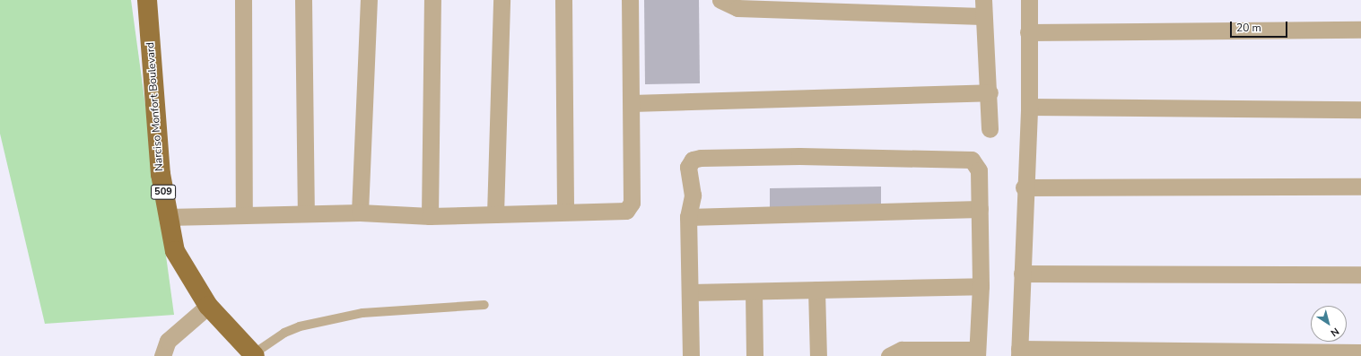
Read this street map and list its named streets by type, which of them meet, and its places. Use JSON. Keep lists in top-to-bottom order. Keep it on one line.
{"streets":{"main road":["Narciso Monfort Boulevard","509"]},"scale_bar":"20 m","north":"bottom right"}
